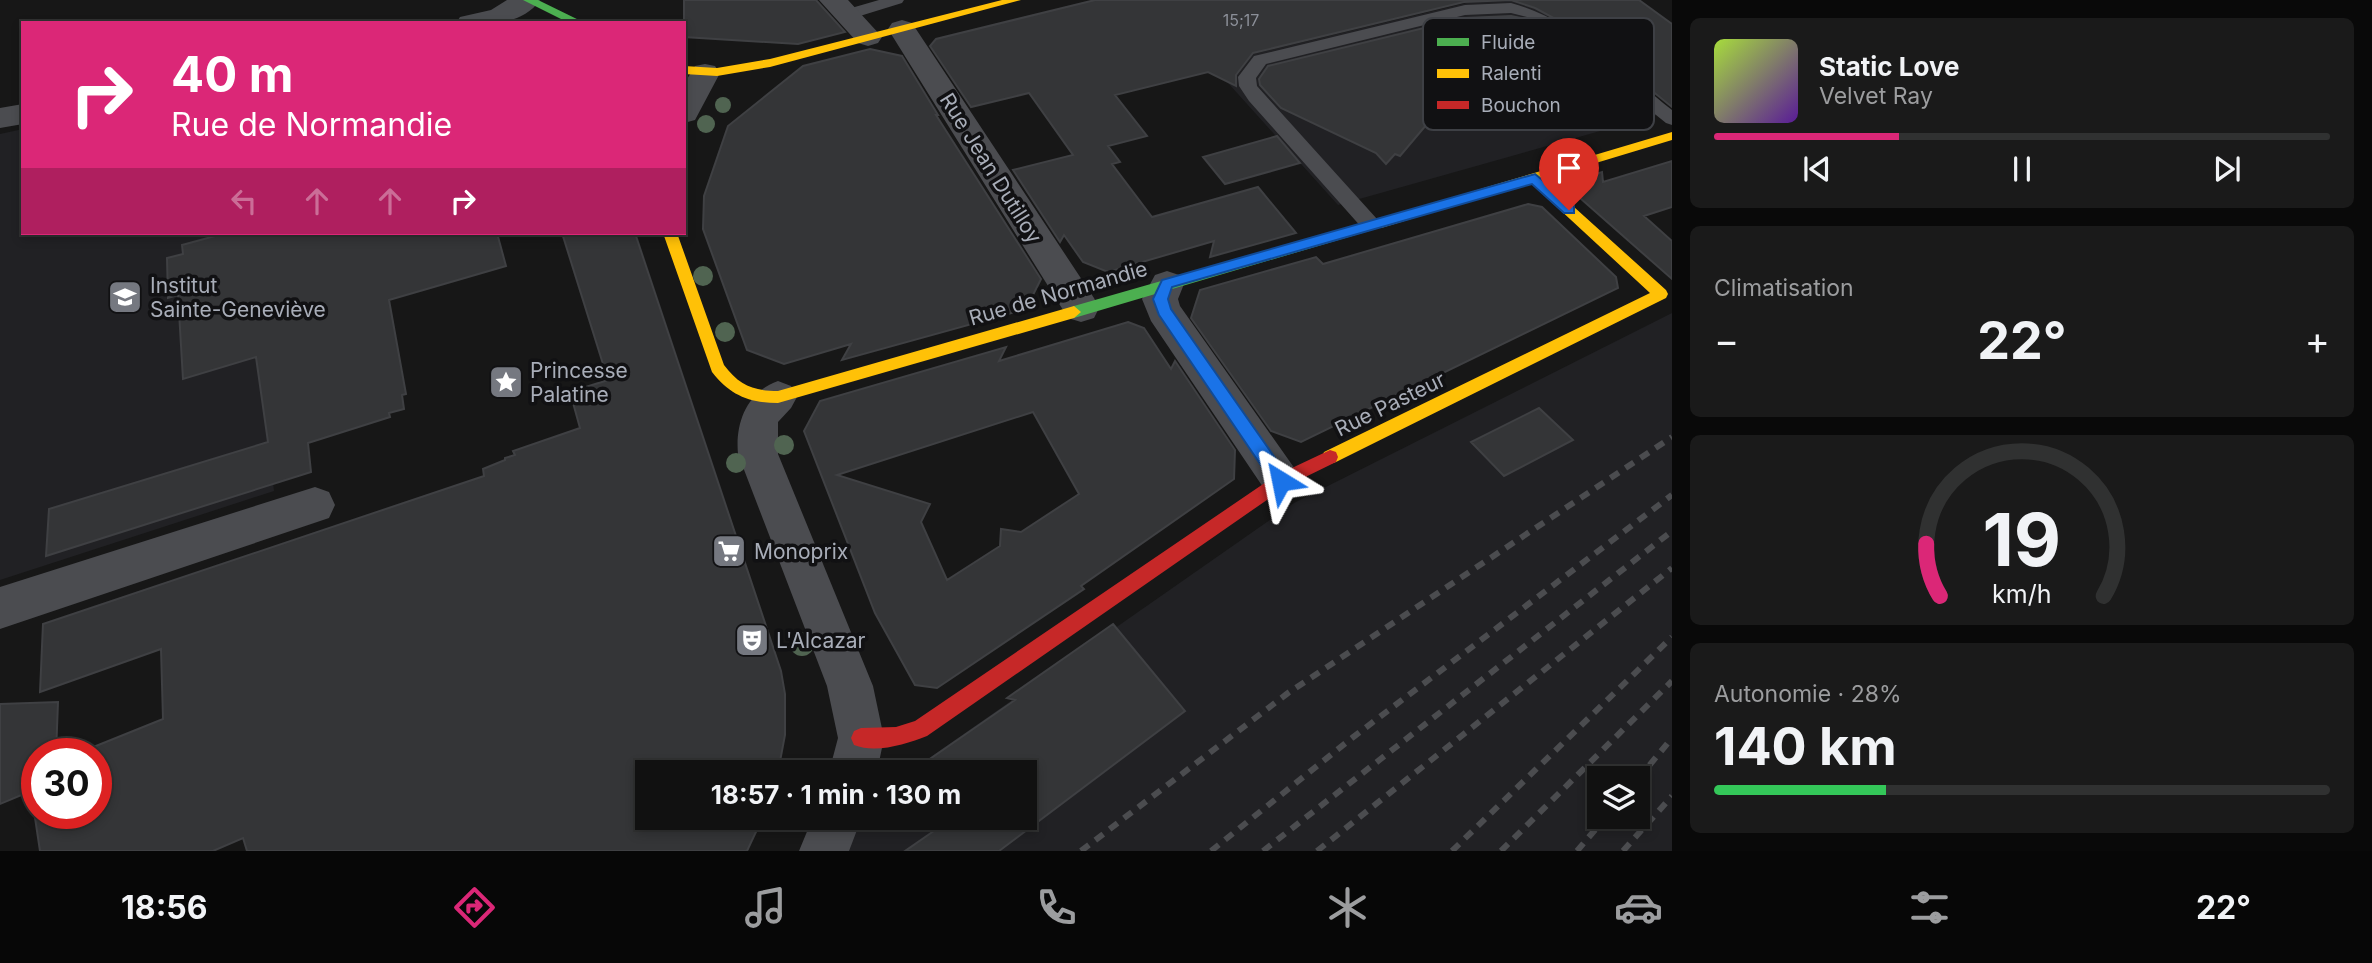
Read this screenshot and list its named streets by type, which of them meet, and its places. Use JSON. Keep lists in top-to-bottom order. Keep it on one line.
{"streets":{"street":["Rue Jean Dutilloy","Rue de Normandie","Rue Pasteur"]},"crossings":[["Rue Jean Dutilloy","Rue de Normandie"],["Rue de Normandie","Rue Pasteur"]],"places":{"school or university":["Institut Sainte-Geneviève"],"place":["Princesse Palatine"],"supermarket":["Monoprix"],"theatre":["L'Alcazar"]},"house_numbers":["15;17"],"legend":["Fluide","Ralenti","Bouchon"],"page":{"turn":["40 m","Rue de Normandie"],"song":["Static Love","Velvet Ray"],"tile":["Climatisation",["Autonomie · 28%","140 km"]],"heat":["−","22°","+"],"limit":"30","trip":"18:57 · 1 min · 130 m","tabs":["18:56","22°"],"gauge":["19","km/h"]}}
